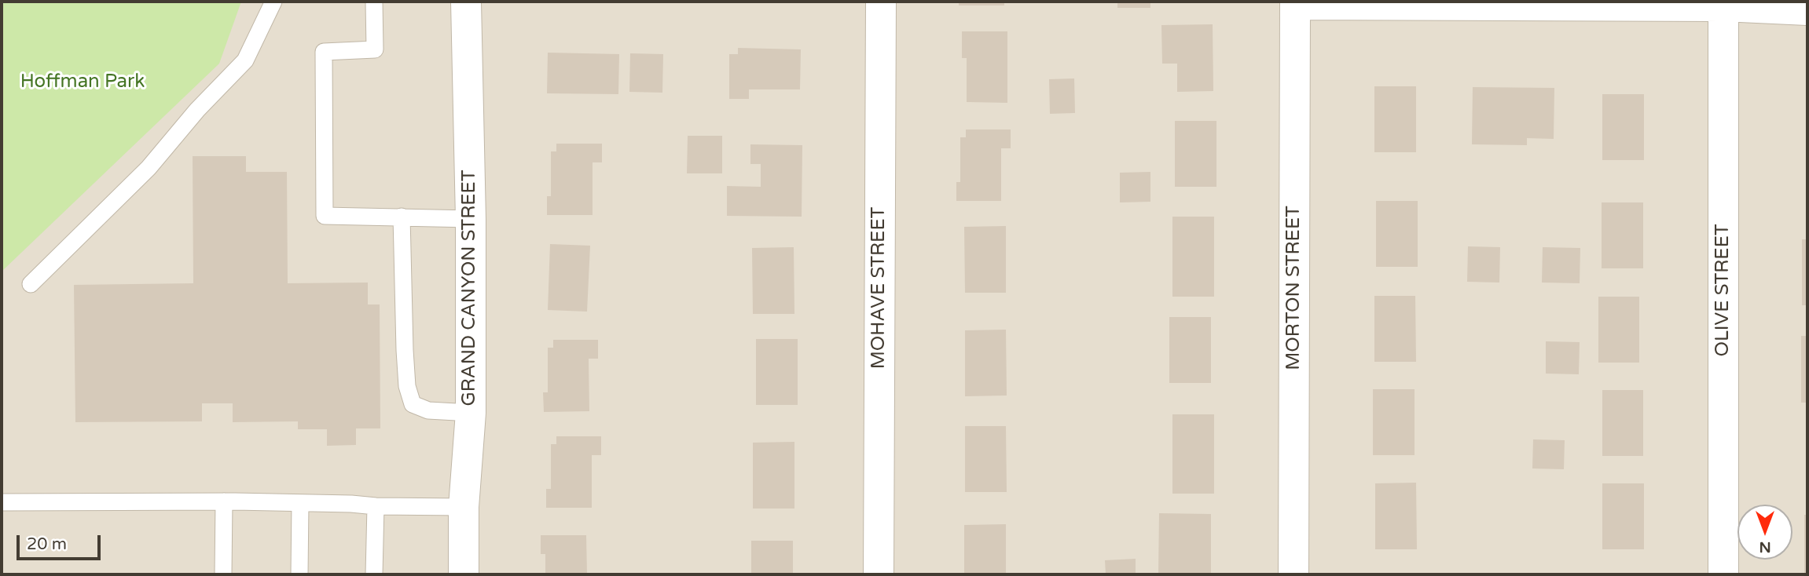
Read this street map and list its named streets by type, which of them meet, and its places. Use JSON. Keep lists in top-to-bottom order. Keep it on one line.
{"streets":{"street":["GRAND CANYON STREET","MOHAVE STREET","MORTON STREET","OLIVE STREET"]},"parks":["Hoffman Park"],"scale_bar":"20 m","north":"bottom"}
